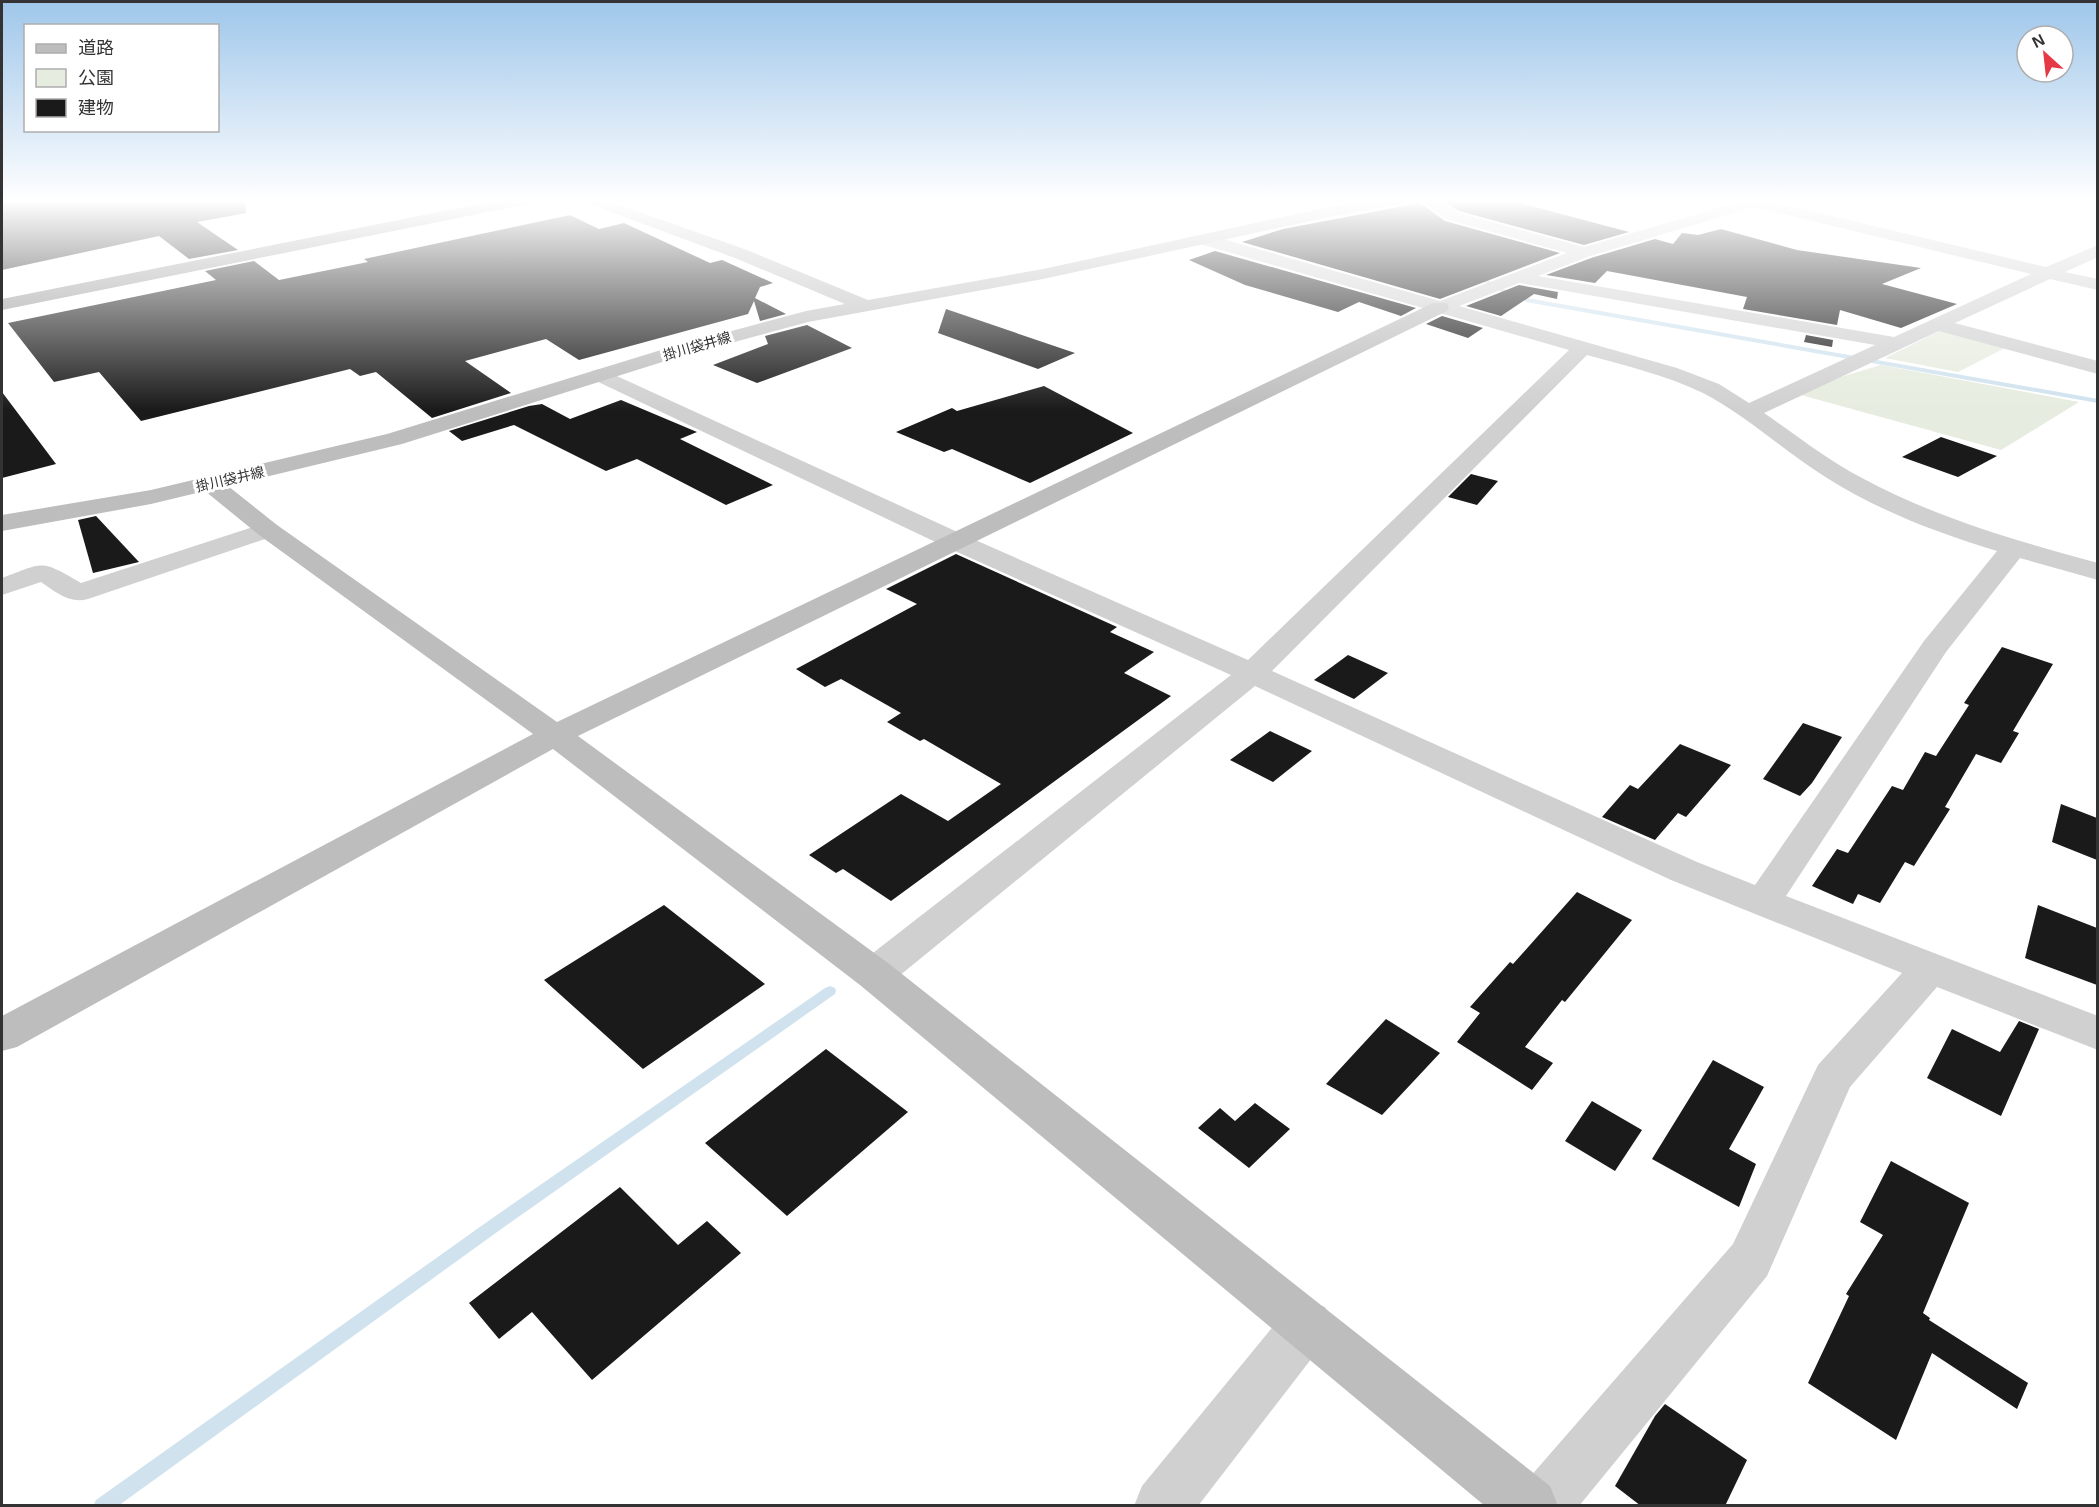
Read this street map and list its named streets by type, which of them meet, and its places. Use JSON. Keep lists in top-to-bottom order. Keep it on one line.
{"streets":{"street":["掛川袋井線"]},"legend":["道路","公園","建物"],"north":"top left"}
